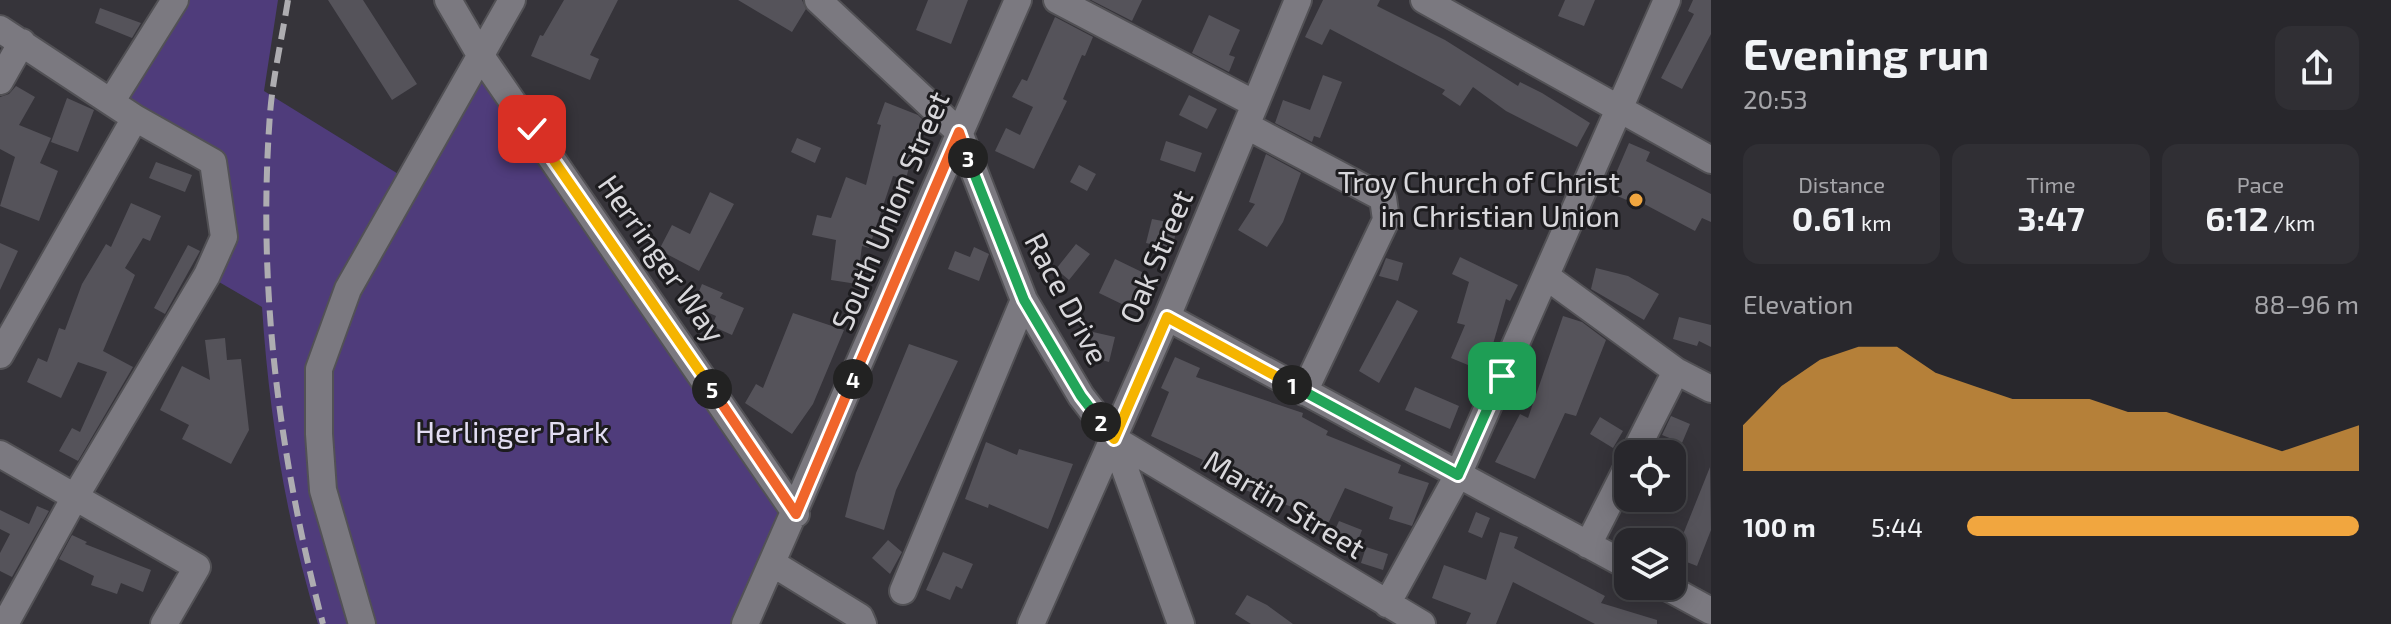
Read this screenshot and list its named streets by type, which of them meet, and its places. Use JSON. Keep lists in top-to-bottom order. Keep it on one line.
{"streets":{"street":["South Union Street","Oak Street","Herringer Way","Race Drive","Martin Street"]},"crossings":[["South Union Street","Herringer Way"],["South Union Street","Race Drive"],["Oak Street","Race Drive"],["Oak Street","Martin Street"],["Race Drive","Martin Street"]],"parks":["Herlinger Park"],"places":["Troy Church of Christ in Christian Union"],"page":{"heading":["Evening run","20:53"],"stats":[["Distance","0.61 km"],["Time","3:47"],["Pace","6:12 /km"]],"pins":["3","4","1","5","2"],"chart":["Elevation","88–96 m"],"list":[{"name":"100 m","note":"5:44"}]}}
